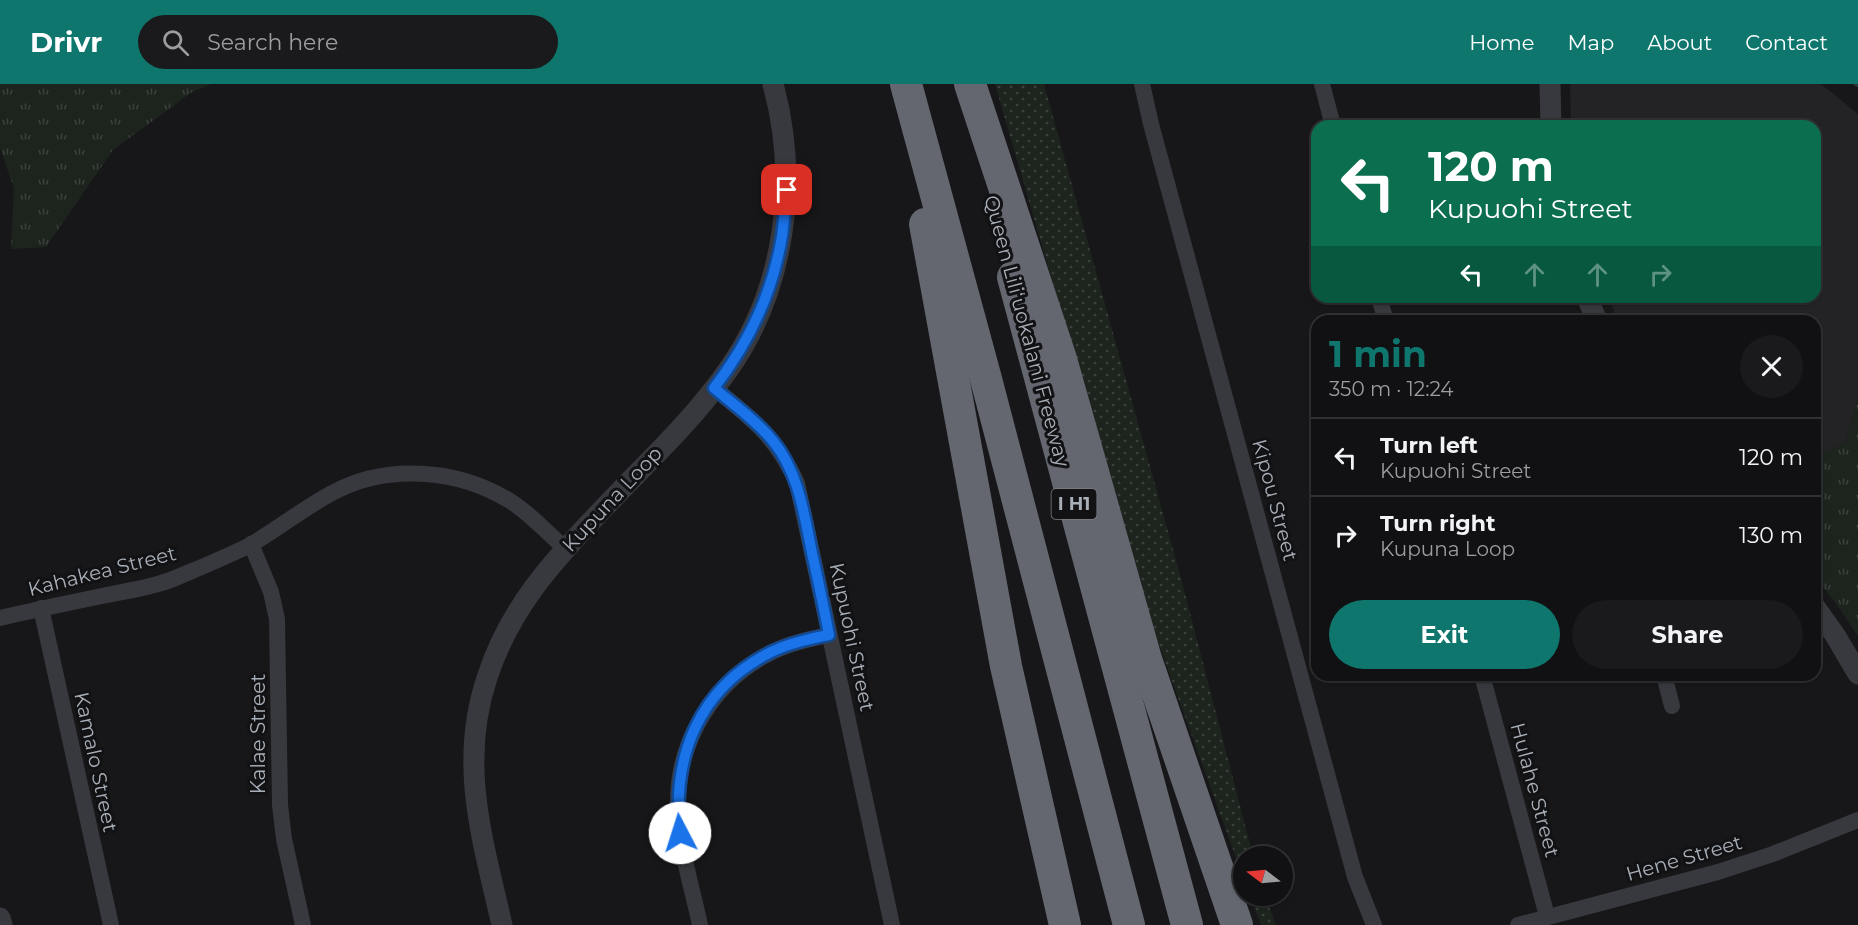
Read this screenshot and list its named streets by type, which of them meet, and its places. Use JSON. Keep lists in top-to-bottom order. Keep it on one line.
{"streets":{"highway":["Queen Liliʻuokalani Freeway","I H1"],"street":["Kupuna Loop","Kipou Street","Kahakea Street","Kupuohi Street","Kalae Street","Kamalo Street","Hulahe Street","Hene Street"]},"crossings":[["Kupuna Loop","Kahakea Street"],["Kupuna Loop","Kupuohi Street"],["Kahakea Street","Kalae Street"],["Kahakea Street","Kamalo Street"],["Hulahe Street","Hene Street"]],"north":"left","page":{"header":"Drivr","search":"Search here","nav":["Home","Map","About","Contact"],"turn":["120 m","Kupuohi Street"],"heading":["1 min","350 m · 12:24"],"list":[{"name":"Turn left","note":"Kupuohi Street","value":"120 m"},{"name":"Turn right","note":"Kupuna Loop","value":"130 m"}],"buttons":["Exit","Share"]}}
